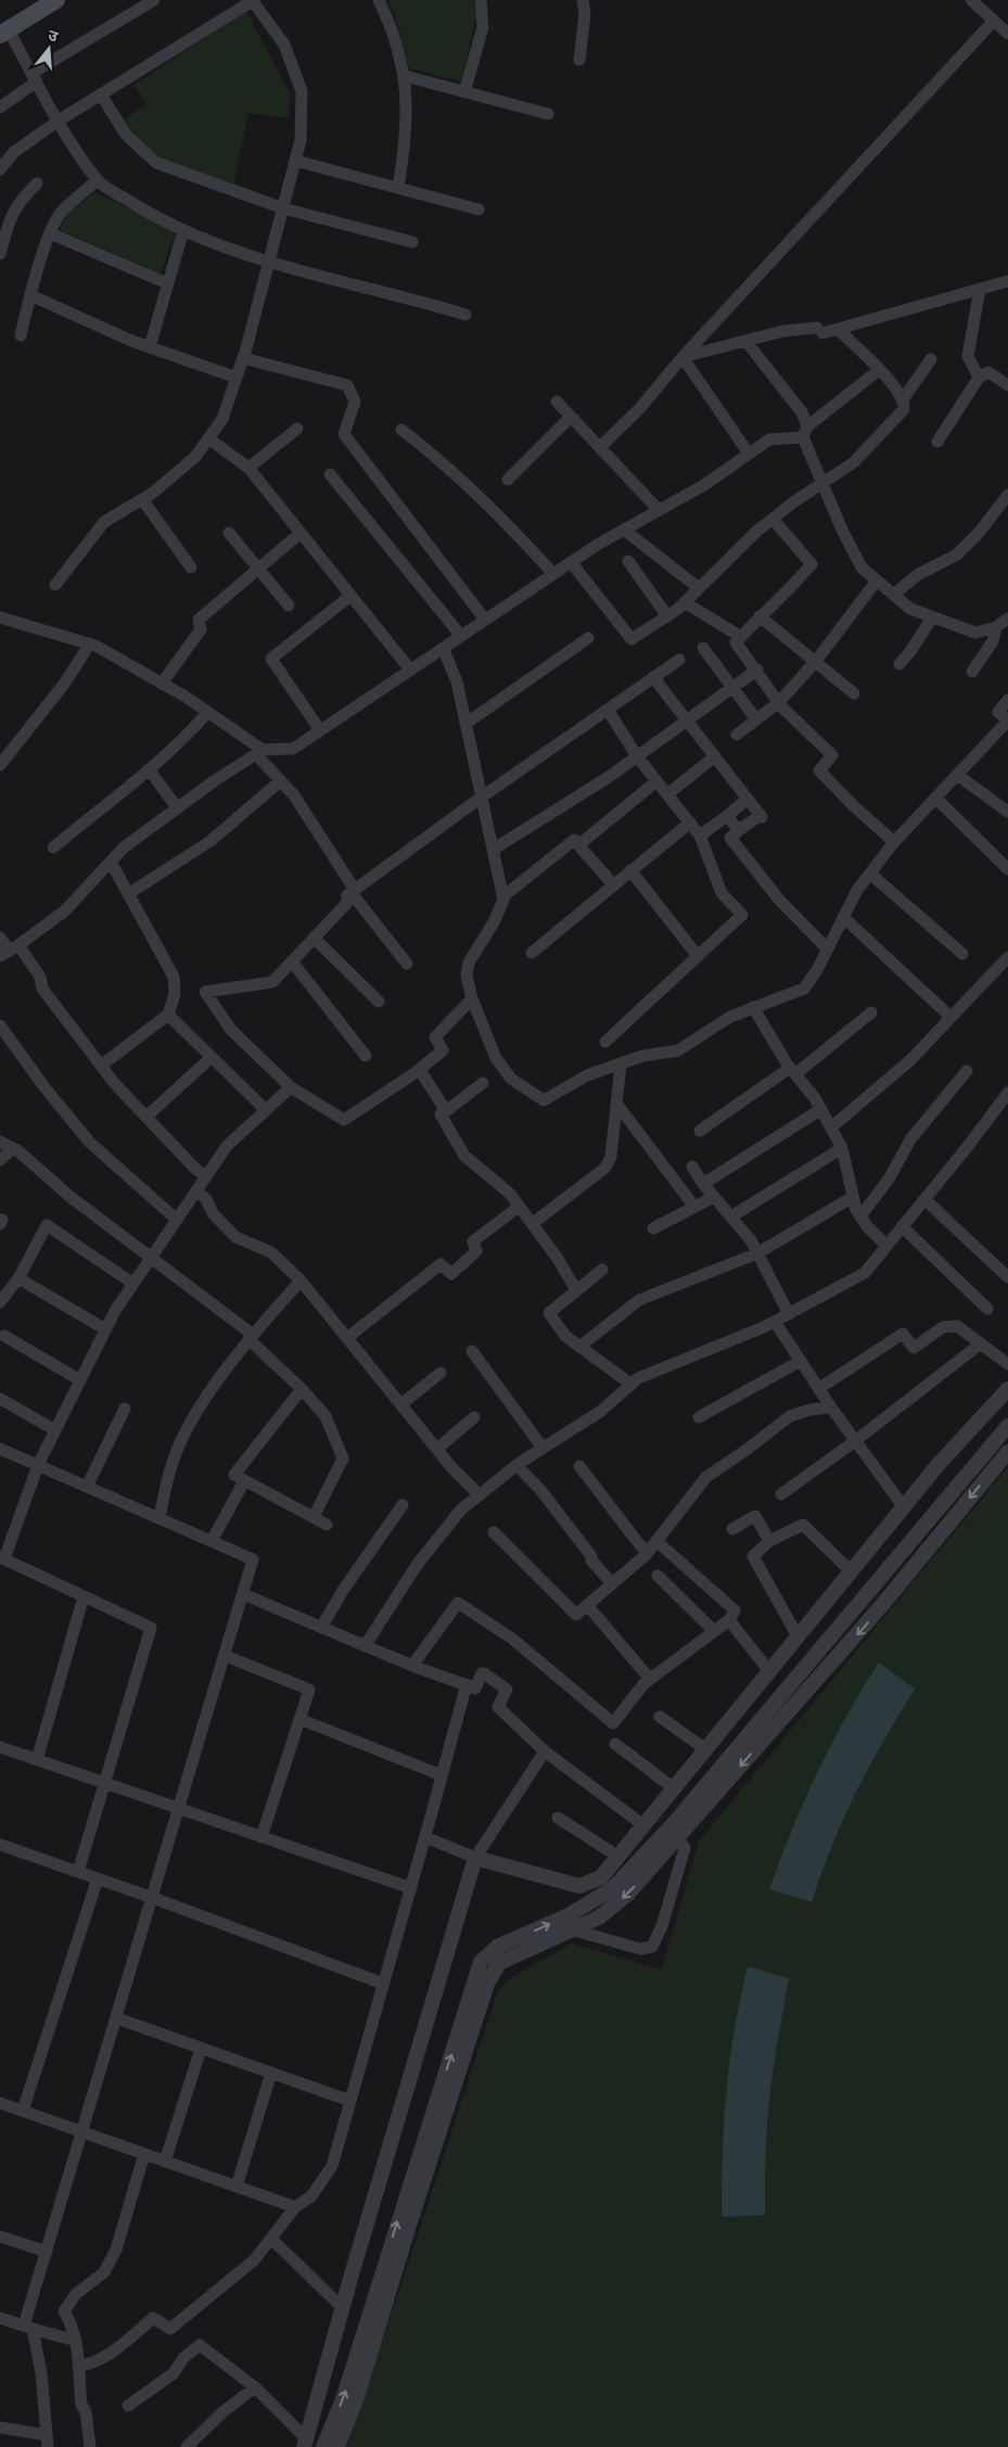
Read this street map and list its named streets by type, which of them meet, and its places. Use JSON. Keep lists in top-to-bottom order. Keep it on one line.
{"north":"top"}
